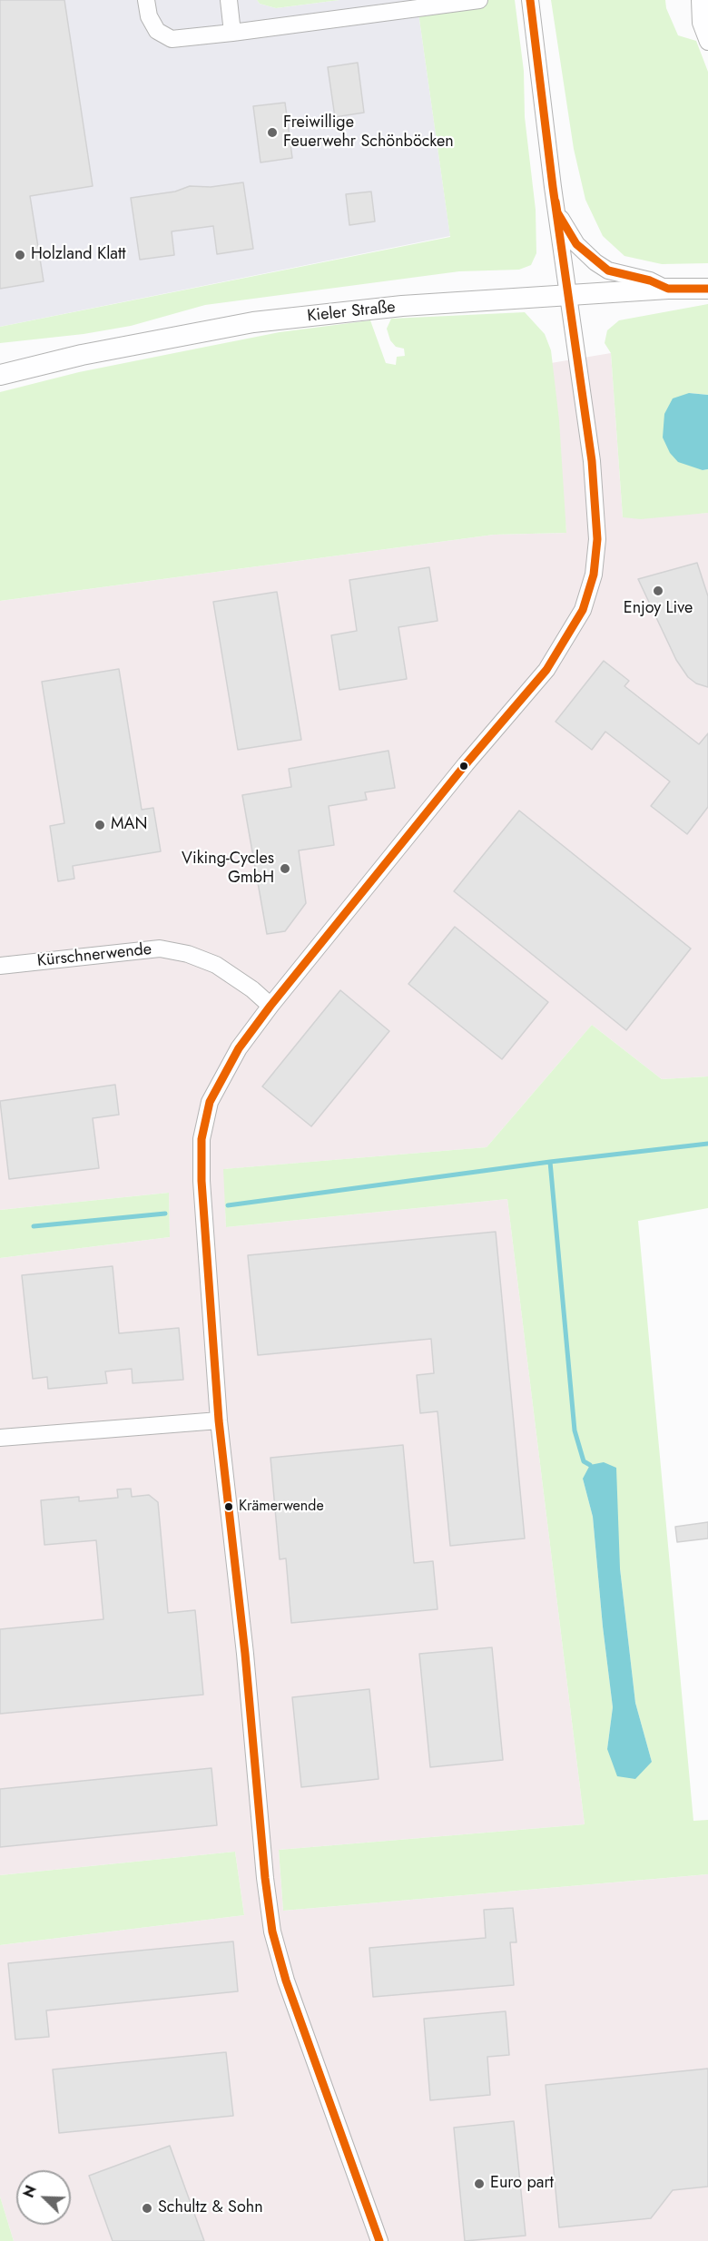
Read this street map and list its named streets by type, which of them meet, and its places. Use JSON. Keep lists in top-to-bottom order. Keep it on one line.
{"streets":{"main road":["Kieler Straße"],"street":["Kürschnerwende"]},"places":["Freiwillige Feuerwehr Schönböcken","Holzland Klatt","Enjoy Live","MAN","Viking-Cycles GmbH","Krämerwende","Euro part","Schultz & Sohn"],"north":"top left"}
